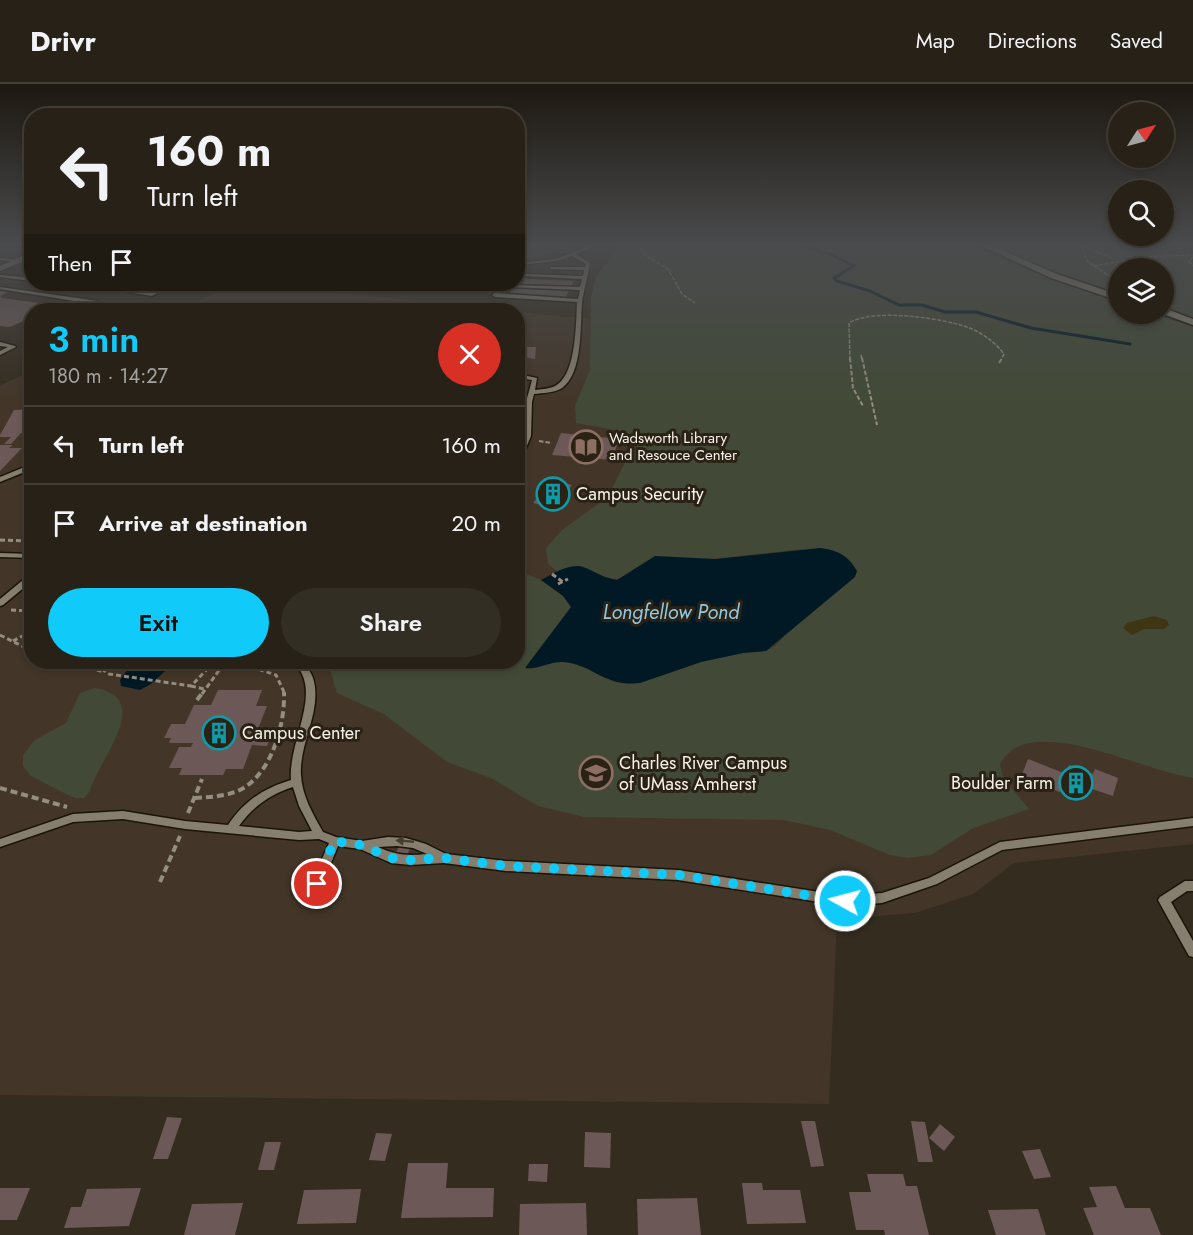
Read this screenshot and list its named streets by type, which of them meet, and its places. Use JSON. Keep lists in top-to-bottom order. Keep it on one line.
{"water":["Longfellow Pond"],"places":{"library":["Wadsworth Library and Resouce Center"],"building":["Campus Security","Campus Center","Boulder Farm"],"school or university":["Charles River Campus of UMass Amherst"]},"north":"top right","page":{"header":"Drivr","nav":["Map","Directions","Saved"],"turn":["160 m","Turn left"],"then":"Then","heading":["3 min","180 m · 14:27"],"list":[{"name":"Turn left","value":"160 m"},{"name":"Arrive at destination","value":"20 m"}],"buttons":["Exit","Share"]}}
